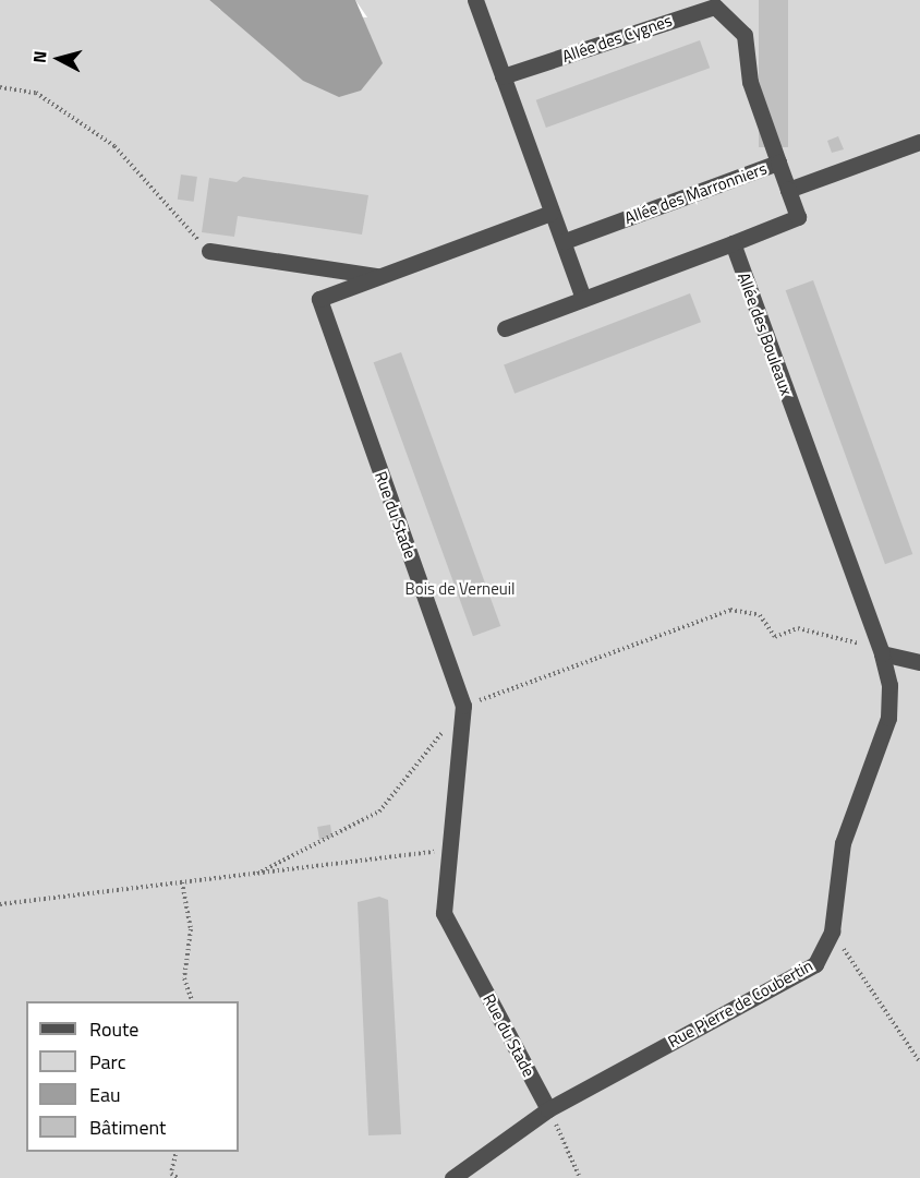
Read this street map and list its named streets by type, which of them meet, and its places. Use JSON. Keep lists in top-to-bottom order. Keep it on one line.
{"streets":{"street":["Allée des Cygnes","Allée des Marronniers","Allée des Bouleaux","Rue du Stade","Rue Pierre de Coubertin"]},"crossings":[["Allée des Cygnes","Allée des Marronniers"],["Allée des Bouleaux","Rue Pierre de Coubertin"],["Rue du Stade","Rue Pierre de Coubertin"]],"parks":["Bois de Verneuil"],"legend":["Route","Parc","Eau","Bâtiment"],"north":"left"}
